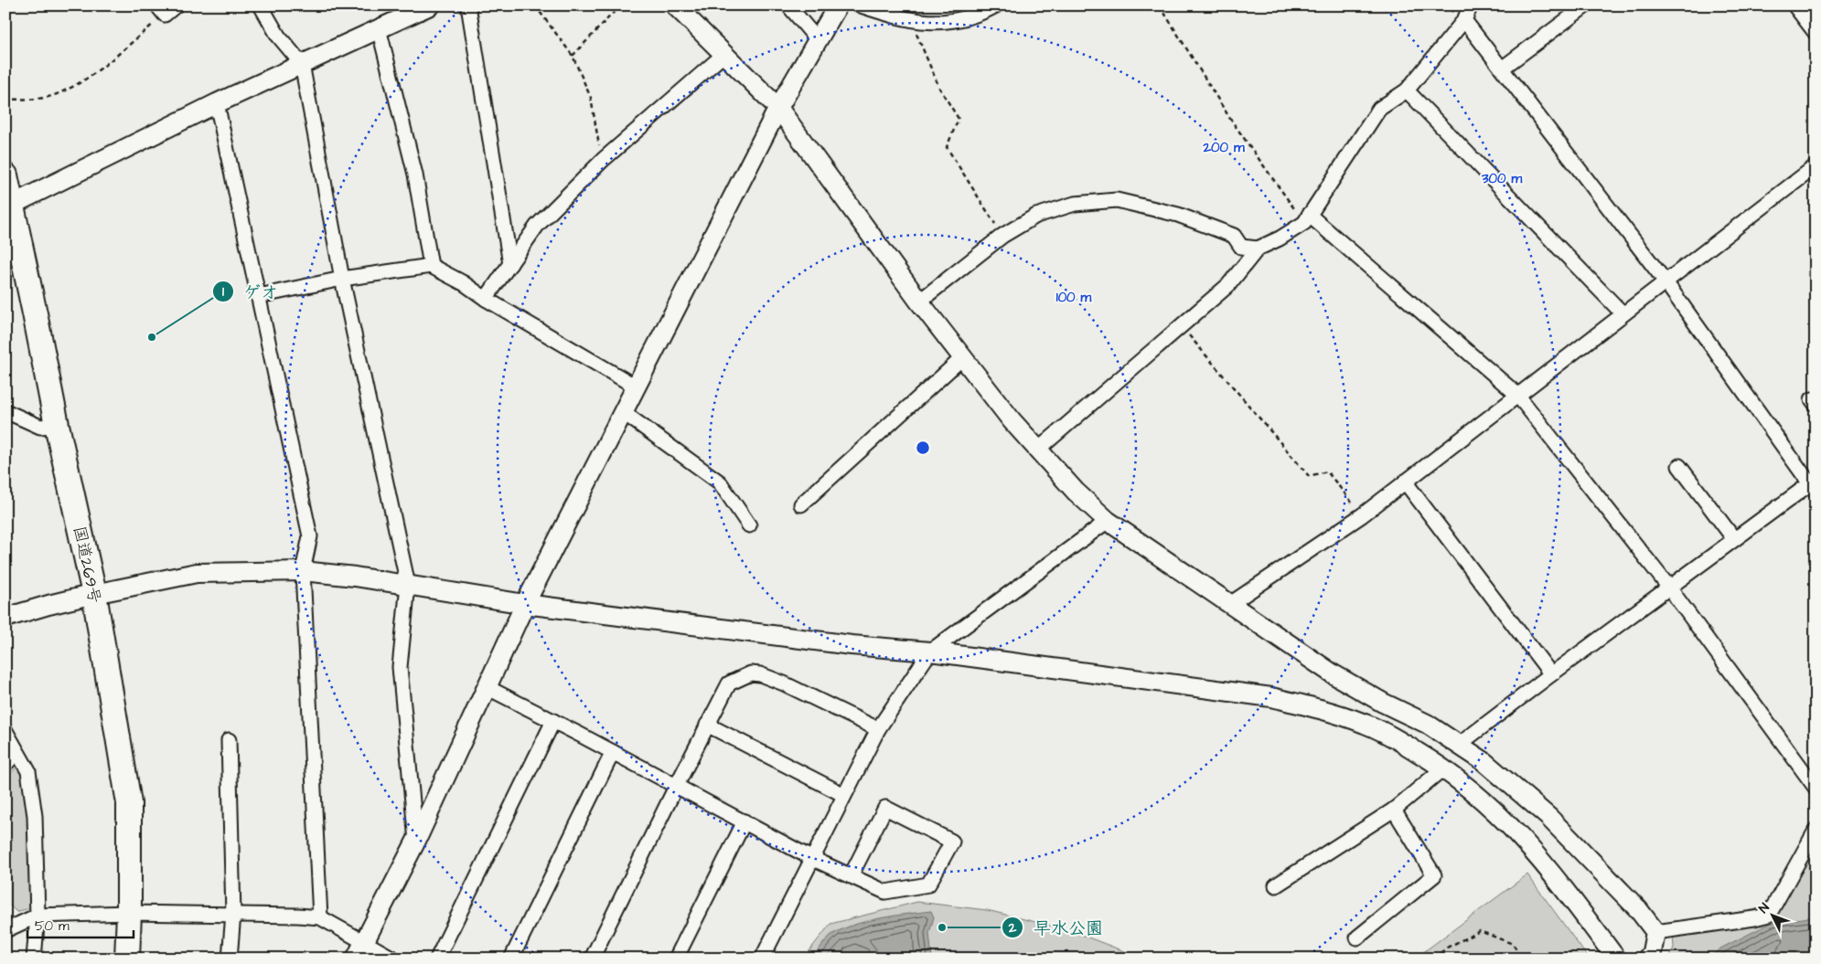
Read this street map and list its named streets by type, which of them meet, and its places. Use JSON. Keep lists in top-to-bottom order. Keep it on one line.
{"streets":{"highway":["国道269号"]},"places":["ゲオ","早水公園"],"scale_bar":"50 m","north":"top left","rings":["200 m","300 m","100 m"]}
